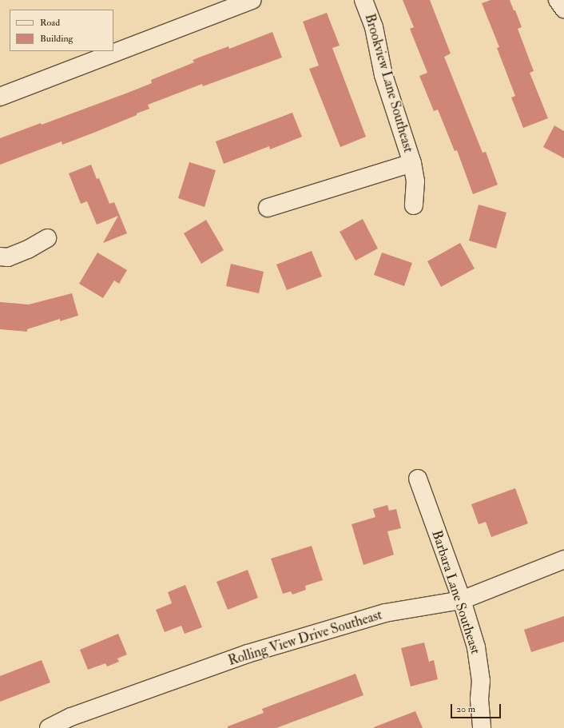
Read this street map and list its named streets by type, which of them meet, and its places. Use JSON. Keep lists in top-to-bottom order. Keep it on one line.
{"streets":{"street":["Brookview Lane Southeast","Barbara Lane Southeast","Rolling View Drive Southeast"]},"crossings":[["Barbara Lane Southeast","Rolling View Drive Southeast"]],"legend":["Road","Building"],"scale_bar":"20 m"}
